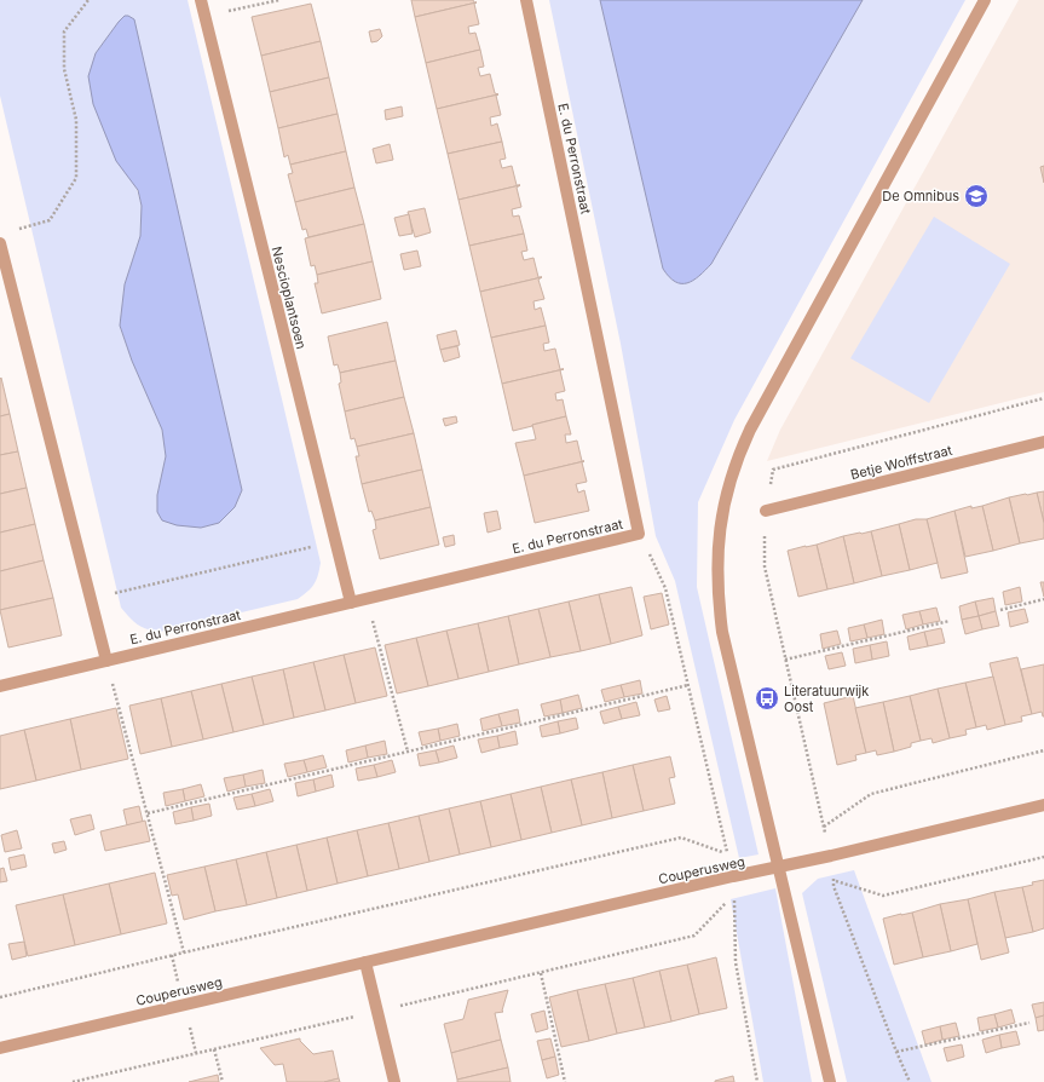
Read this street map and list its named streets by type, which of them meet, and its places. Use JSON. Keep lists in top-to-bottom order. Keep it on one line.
{"streets":{"street":["E. du Perronstraat","Nescioplantsoen","Betje Wolffstraat","Couperusweg"]},"crossings":[["E. du Perronstraat","Nescioplantsoen"]],"places":{"school or university":["De Omnibus"],"bus stop":["Literatuurwijk Oost"]}}
